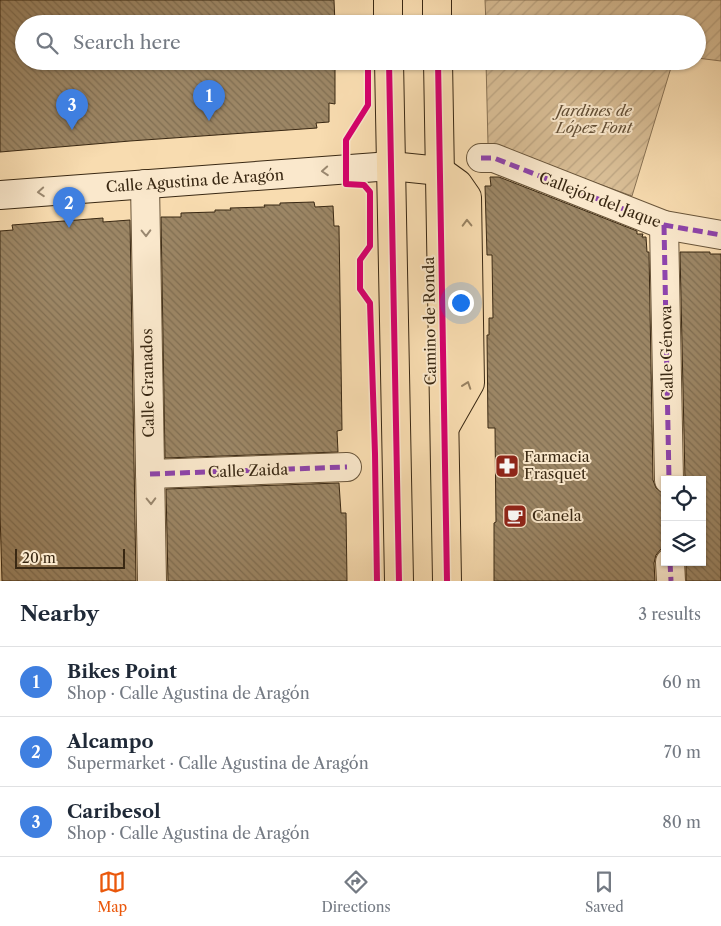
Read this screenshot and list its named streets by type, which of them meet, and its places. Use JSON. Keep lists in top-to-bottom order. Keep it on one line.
{"streets":{"main road":["Camino de Ronda"],"street":["Calle Agustina de Aragón","Callejón del Jaque","Calle Génova","Calle Granados","Calle Zaida"]},"crossings":[["Calle Agustina de Aragón","Calle Granados"],["Callejón del Jaque","Calle Génova"],["Calle Granados","Calle Zaida"]],"one_way":["Calle Agustina de Aragón","Calle Granados"],"parks":["Jardines de López Font"],"places":{"pharmacy":["Farmacia Frasquet"],"cafe":["Canela"]},"scale_bar":"20 m","page":{"search":"Search here","pins":["1","3","2"],"scale":"20 m","heading":["Nearby","3 results"],"list":[{"mark":"1","name":"Bikes Point","note":"Shop · Calle Agustina de Aragón","value":"60 m"},{"mark":"2","name":"Alcampo","note":"Supermarket · Calle Agustina de Aragón","value":"70 m"},{"mark":"3","name":"Caribesol","note":"Shop · Calle Agustina de Aragón","value":"80 m"}],"nav":["Map","Directions","Saved"]}}
